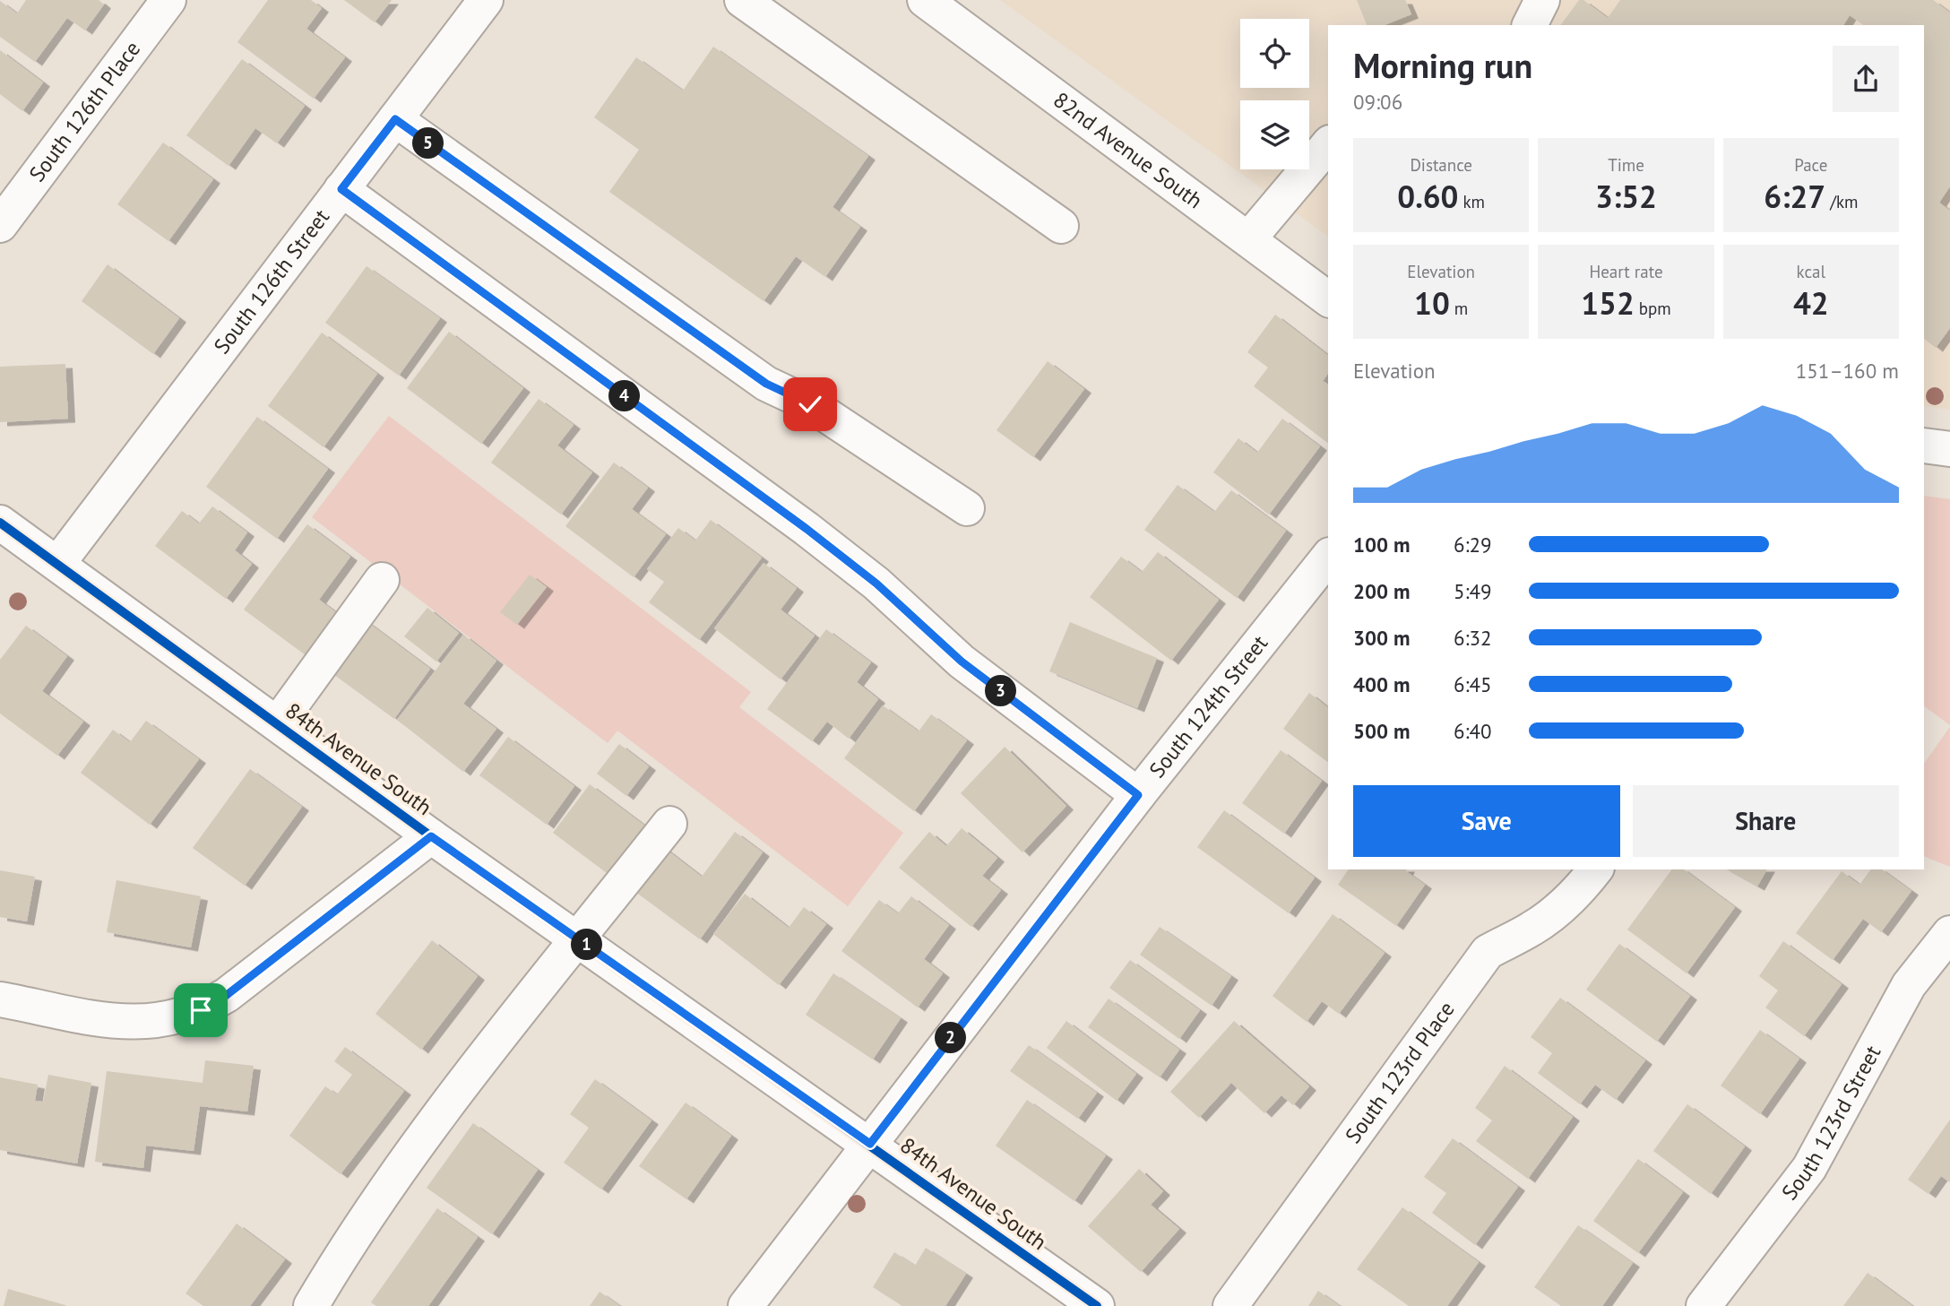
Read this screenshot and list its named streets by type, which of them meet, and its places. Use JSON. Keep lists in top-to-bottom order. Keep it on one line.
{"streets":{"street":["South 126th Place","82nd Avenue South","South 126th Street","South 124th Street","84th Avenue South","South 123rd Place","South 123rd Street"]},"crossings":[["South 126th Street","84th Avenue South"],["South 124th Street","84th Avenue South"]],"page":{"heading":["Morning run","09:06"],"pins":["5","4","3","1","2"],"stats":[["Distance","0.60 km"],["Time","3:52"],["Pace","6:27 /km"],["Elevation","10 m"],["Heart rate","152 bpm"],["kcal","42"]],"chart":["Elevation","151–160 m"],"list":[{"name":"100 m","note":"6:29"},{"name":"200 m","note":"5:49"},{"name":"300 m","note":"6:32"},{"name":"400 m","note":"6:45"},{"name":"500 m","note":"6:40"}],"buttons":["Save","Share"]}}
